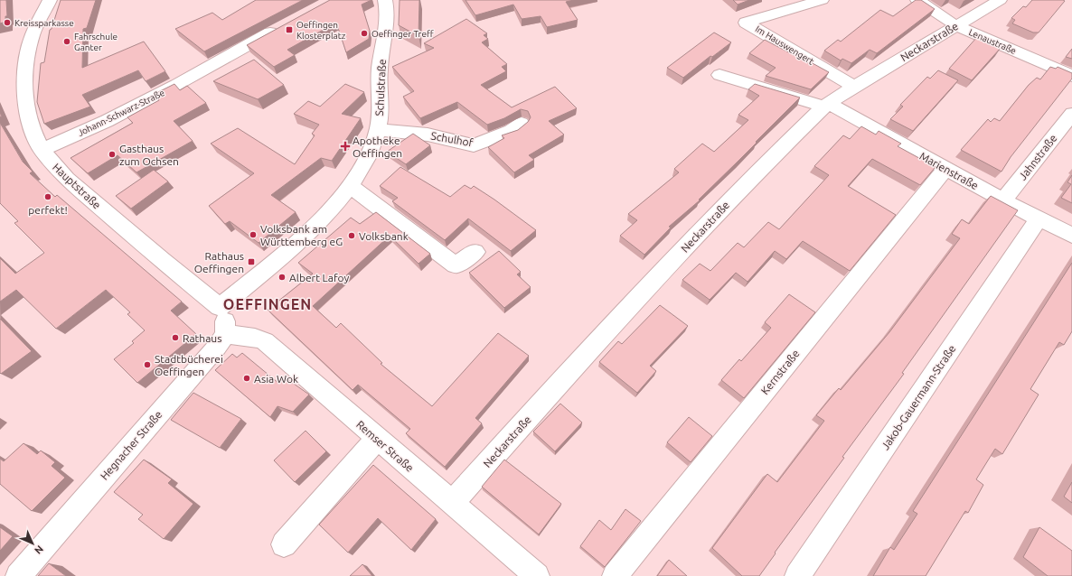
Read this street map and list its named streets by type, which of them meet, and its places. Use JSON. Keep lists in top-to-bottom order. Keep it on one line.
{"streets":{"street":["Neckarstraße","Lenaustraße","Im Hauswengert","Schulstraße","Johann-Schwarz-Straße","Schulhof","Jahnstraße","Marienstraße","Hauptstraße","Kernstraße","Jakob-Gauermann-Straße","Hegnacher Straße","Remser Straße"]},"crossings":[["Neckarstraße","Lenaustraße"],["Neckarstraße","Im Hauswengert"],["Neckarstraße","Marienstraße"],["Neckarstraße","Remser Straße"],["Schulstraße","Schulhof"],["Schulstraße","Hauptstraße"],["Johann-Schwarz-Straße","Hauptstraße"],["Jahnstraße","Marienstraße"],["Marienstraße","Kernstraße"],["Marienstraße","Jakob-Gauermann-Straße"],["Hegnacher Straße","Remser Straße"]],"districts":["OEFFINGEN"],"places":{"other":["Kreissparkasse","Oeffinger Treff","Fahrschule Ganter","Gasthaus zum Ochsen","perfekt!","Volksbank am Württemberg eG","Volksbank","Albert Lafoy","Rathaus","Stadtbücherei Oeffingen","Asia Wok"],"transit":["Oeffingen Klosterplatz","Rathaus Oeffingen"],"health":["Apotheke Oeffingen"]},"north":"bottom right"}
